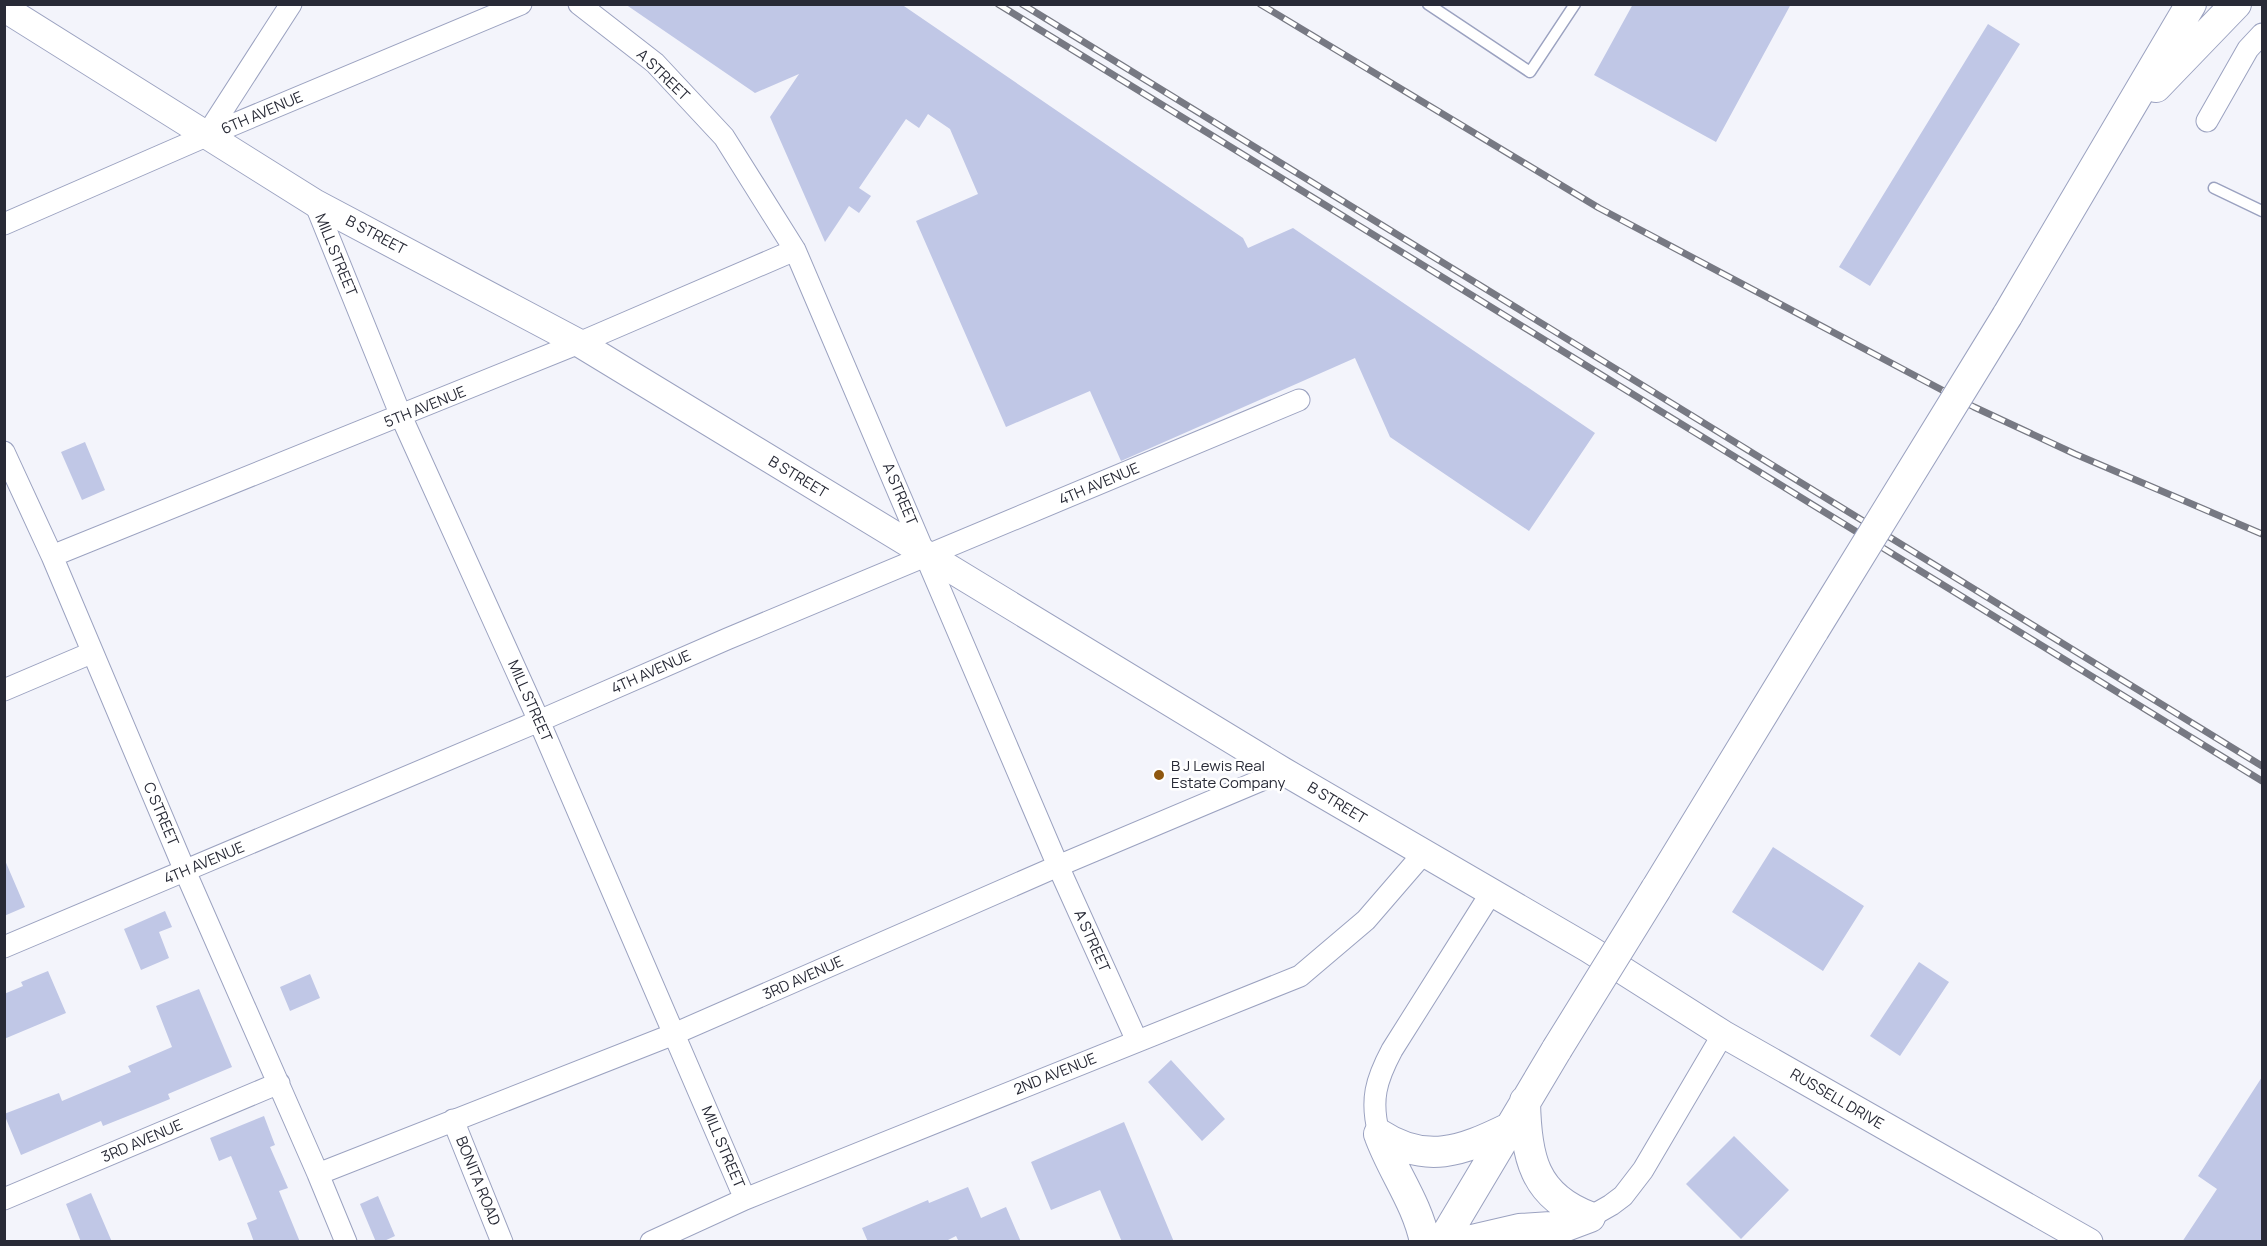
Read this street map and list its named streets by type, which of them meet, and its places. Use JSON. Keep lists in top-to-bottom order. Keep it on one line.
{"streets":{"street":["A STREET","6TH AVENUE","B STREET","MILL STREET","5TH AVENUE","4TH AVENUE","C STREET","3RD AVENUE","2ND AVENUE","RUSSELL DRIVE","BONITA ROAD"]},"crossings":[["A STREET","B STREET"],["A STREET","5TH AVENUE"],["A STREET","4TH AVENUE"],["A STREET","3RD AVENUE"],["A STREET","2ND AVENUE"],["6TH AVENUE","B STREET"],["B STREET","MILL STREET"],["B STREET","5TH AVENUE"],["B STREET","4TH AVENUE"],["B STREET","3RD AVENUE"],["B STREET","2ND AVENUE"],["B STREET","RUSSELL DRIVE"],["MILL STREET","5TH AVENUE"],["MILL STREET","4TH AVENUE"],["MILL STREET","3RD AVENUE"],["MILL STREET","2ND AVENUE"],["5TH AVENUE","C STREET"],["4TH AVENUE","C STREET"],["C STREET","3RD AVENUE"],["3RD AVENUE","BONITA ROAD"]],"places":["B J Lewis Real Estate Company"]}
